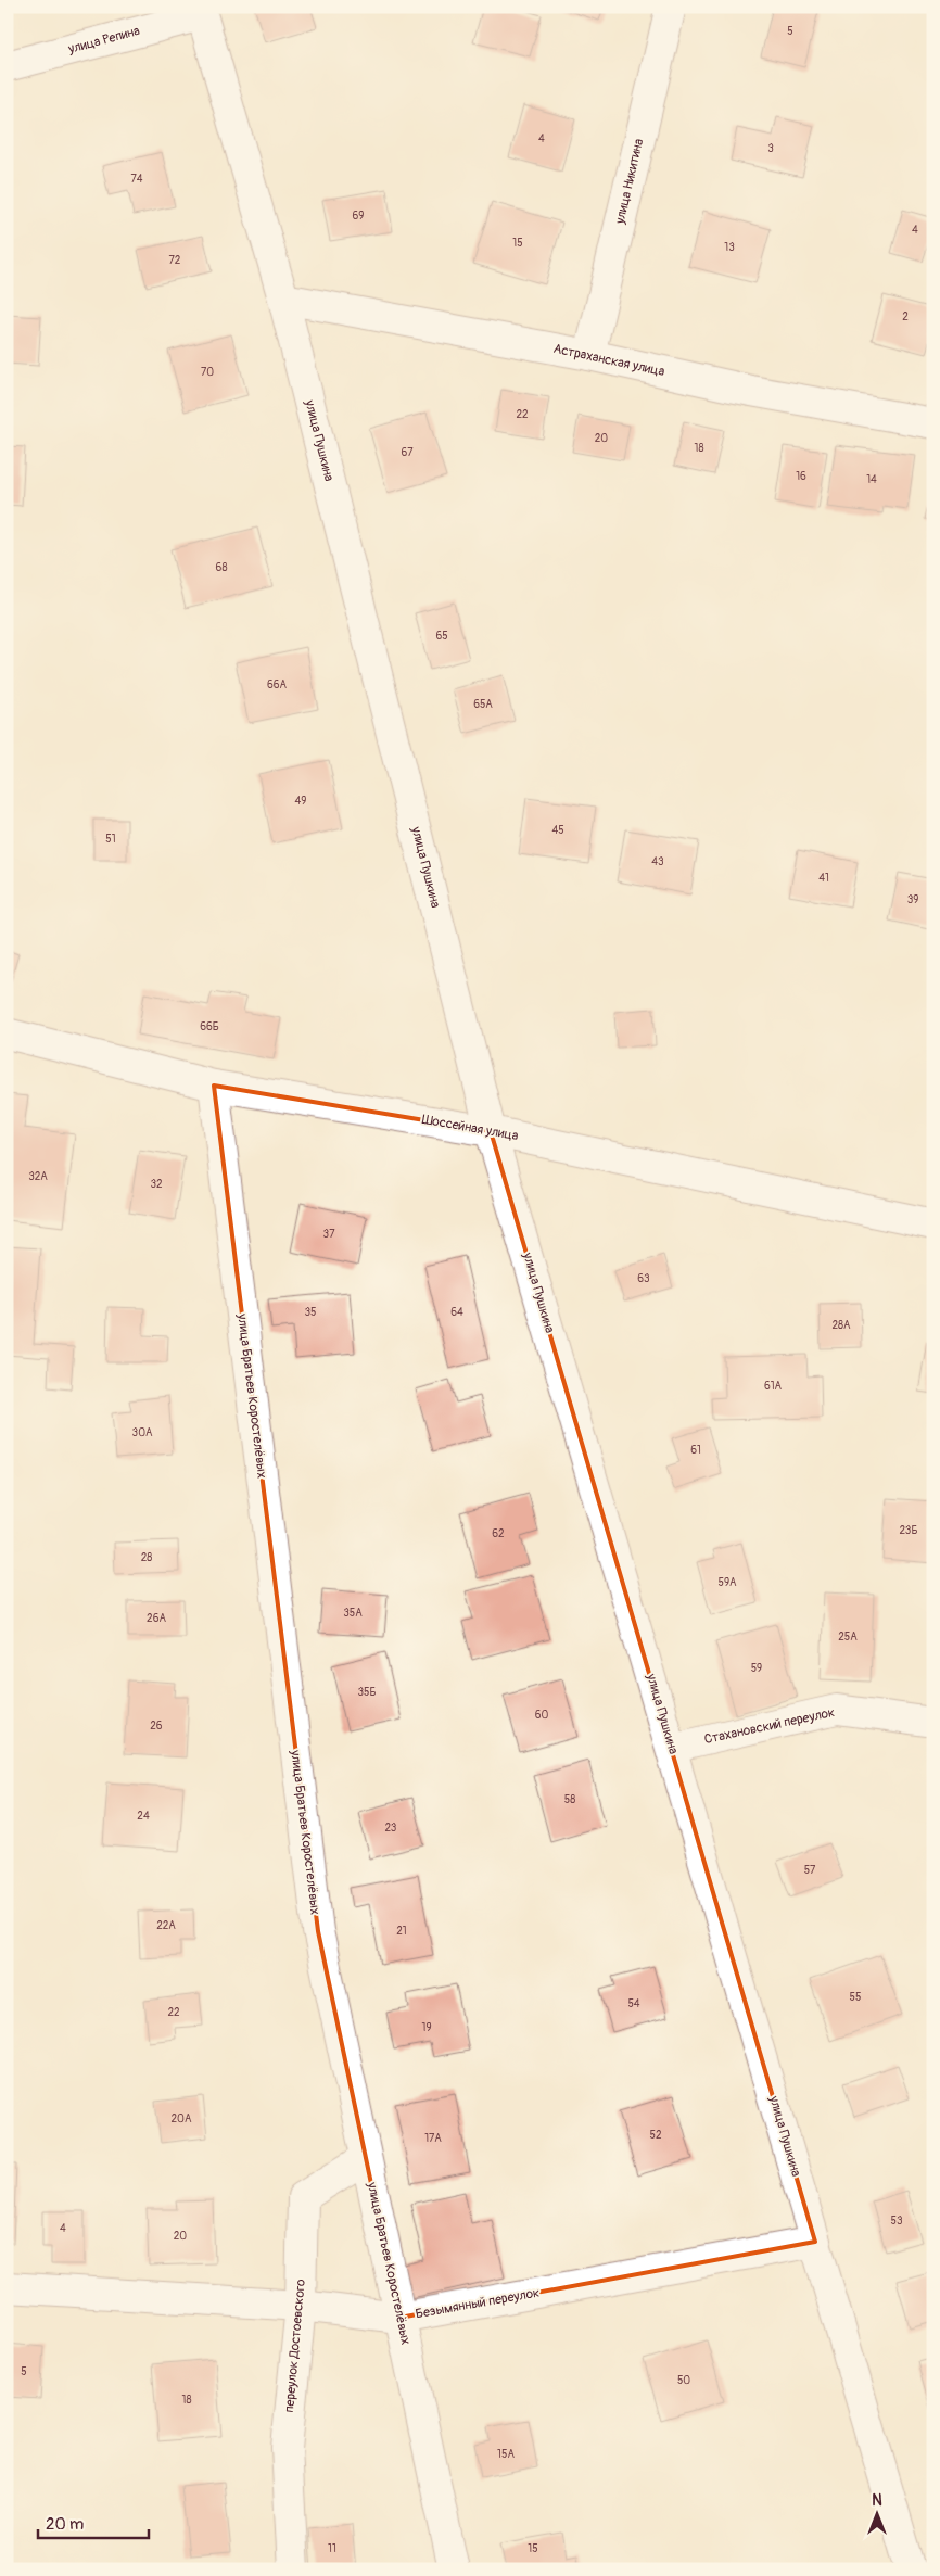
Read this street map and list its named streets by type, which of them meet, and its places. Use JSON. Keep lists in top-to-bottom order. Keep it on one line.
{"streets":{"street":["улица Репина","улица Никитина","Астраханская улица","улица Пушкина","Шоссейная улица","улица Братьев Коростелёвых","Стахановский переулок","Безымянный переулок","переулок Достоевского"]},"crossings":[["улица Репина","улица Пушкина"],["улица Никитина","Астраханская улица"],["Астраханская улица","улица Пушкина"],["улица Пушкина","Шоссейная улица"],["улица Пушкина","Стахановский переулок"],["улица Пушкина","Безымянный переулок"],["Шоссейная улица","улица Братьев Коростелёвых"],["улица Братьев Коростелёвых","Безымянный переулок"],["улица Братьев Коростелёвых","переулок Достоевского"],["Безымянный переулок","переулок Достоевского"]],"house_numbers":["5","4","3","74","69","4","15","13","72","2","70","22","20","18","67","16","14","68","65","66А","65А","49","45","51","43","41","39","66Б","32А","32","37","63","35","64","28А","61А","30А","61","23Б","62","28","59А","35А","26А","25А","59","35Б","60","26","58","24","23","57","22А","21","55","54","22","19","20А","52","17А","53","4","20","5","50","18","15А","11","15"],"scale_bar":"20 m","north":"top"}
